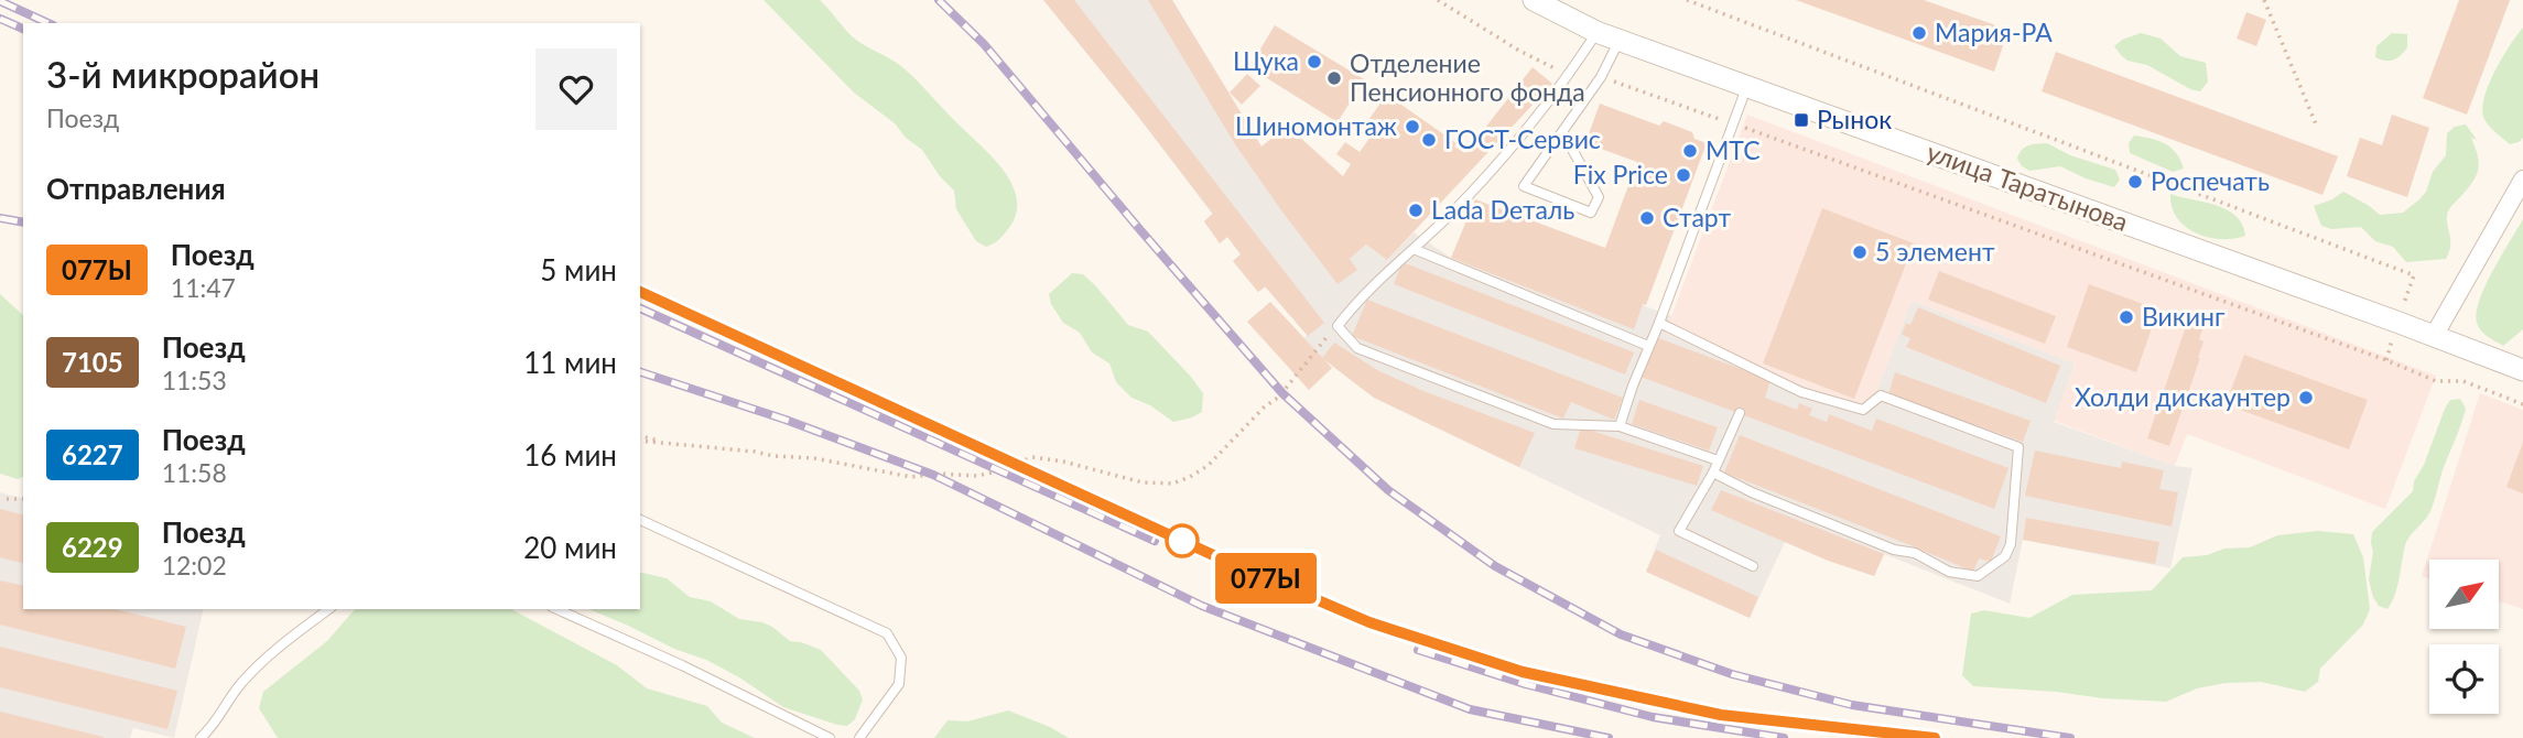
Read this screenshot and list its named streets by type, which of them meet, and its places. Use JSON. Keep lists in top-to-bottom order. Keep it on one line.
{"streets":{"street":["улица Таратынова"]},"places":{"other":["Мария-РА","Щука","Отделение Пенсионного фонда","Шиномонтаж","ГОСТ-Сервис","МТС","Fix Price","Роспечать","Lada Dеталь","Старт","5 элемент","Викинг","Холди дискаунтер"],"transit":["Рынок"]},"north":"top right","page":{"on_map":"077Ы","heading":[["3-й микрорайон","Поезд"],"Отправления"],"list":[{"mark":"077Ы","name":"Поезд","note":"11:47","value":"5 мин"},{"mark":"7105","name":"Поезд","note":"11:53","value":"11 мин"},{"mark":"6227","name":"Поезд","note":"11:58","value":"16 мин"},{"mark":"6229","name":"Поезд","note":"12:02","value":"20 мин"}]}}
